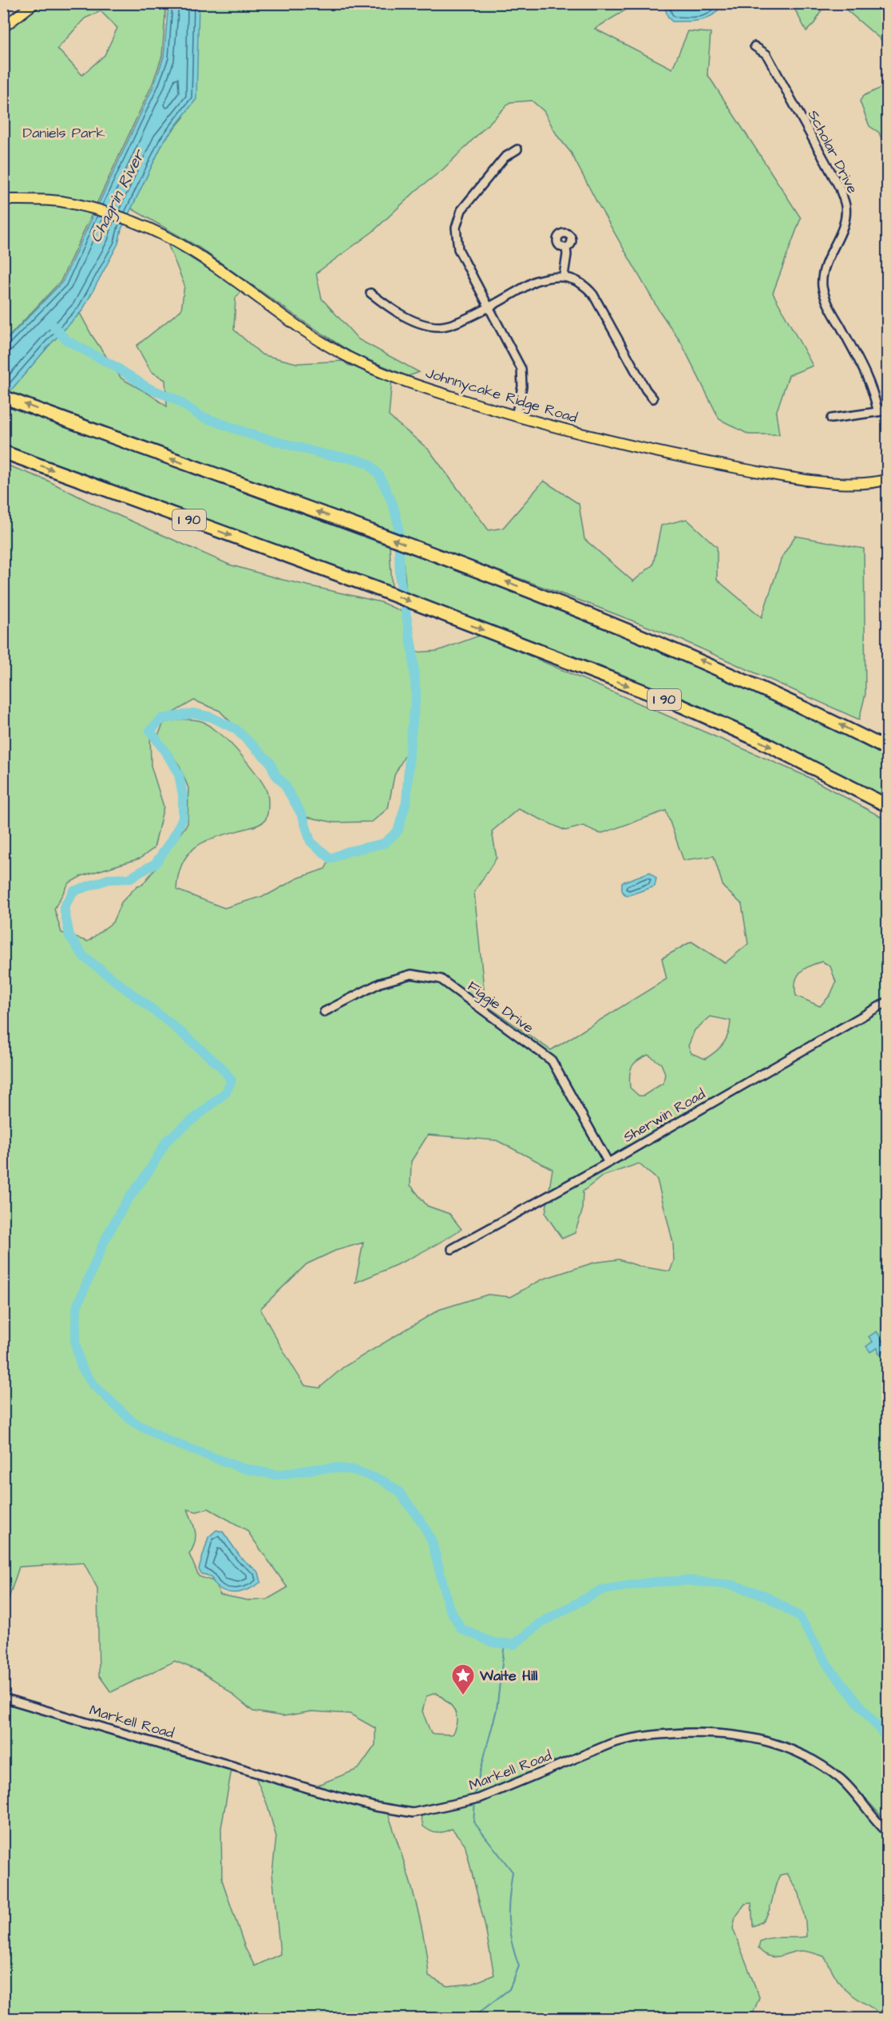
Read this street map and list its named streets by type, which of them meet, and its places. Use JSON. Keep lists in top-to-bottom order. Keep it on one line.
{"streets":{"highway":["I 90"],"main road":["Johnnycake Ridge Road"],"street":["Scholar Drive","Figgie Drive","Sherwin Road","Markell Road"]},"crossings":[["Figgie Drive","Sherwin Road"]],"water":["Chagrin River"],"parks":["Daniels Park"],"places":{"place":["Waite Hill"]}}
